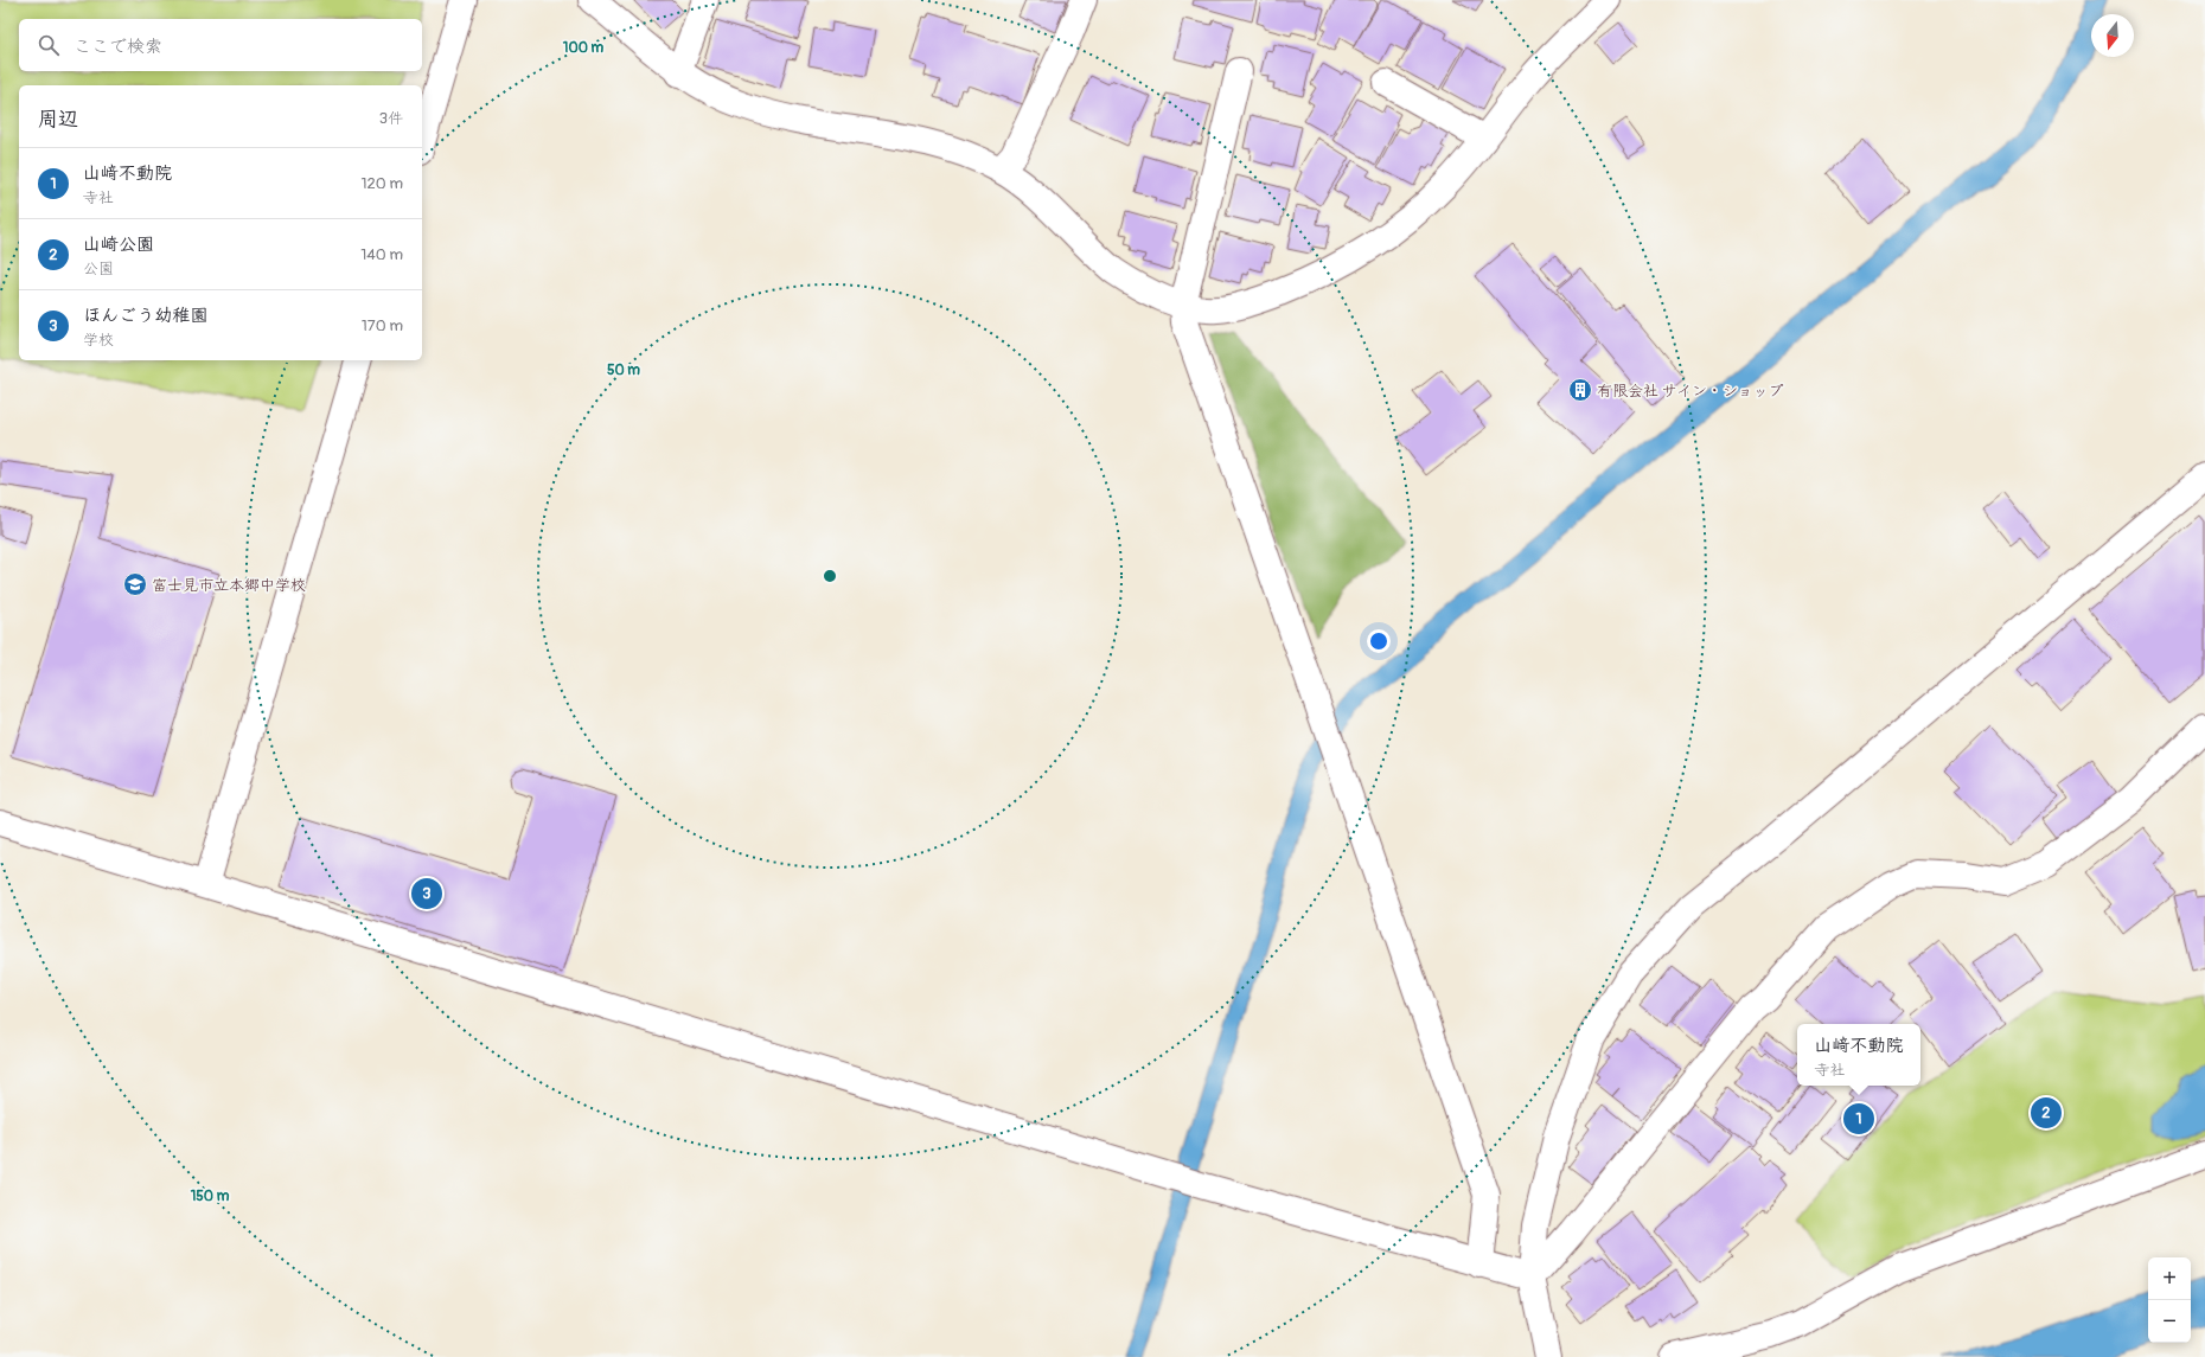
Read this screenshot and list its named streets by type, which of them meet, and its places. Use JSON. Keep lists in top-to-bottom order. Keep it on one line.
{"places":{"building":["有限会社 サイン・ショップ"],"school or university":["富士見市立本郷中学校"]},"north":"bottom","page":{"search":"ここで検索","heading":["周辺","3件"],"list":[{"mark":"1","name":"山﨑不動院","note":"寺社","value":"120 m"},{"mark":"2","name":"山崎公園","note":"公園","value":"140 m"},{"mark":"3","name":"ほんごう幼稚園","note":"学校","value":"170 m"}],"pins":["3","2","1"],"popup":["山﨑不動院","寺社"],"map_buttons":["+","−"]},"rings":["100 m","50 m","150 m"]}
